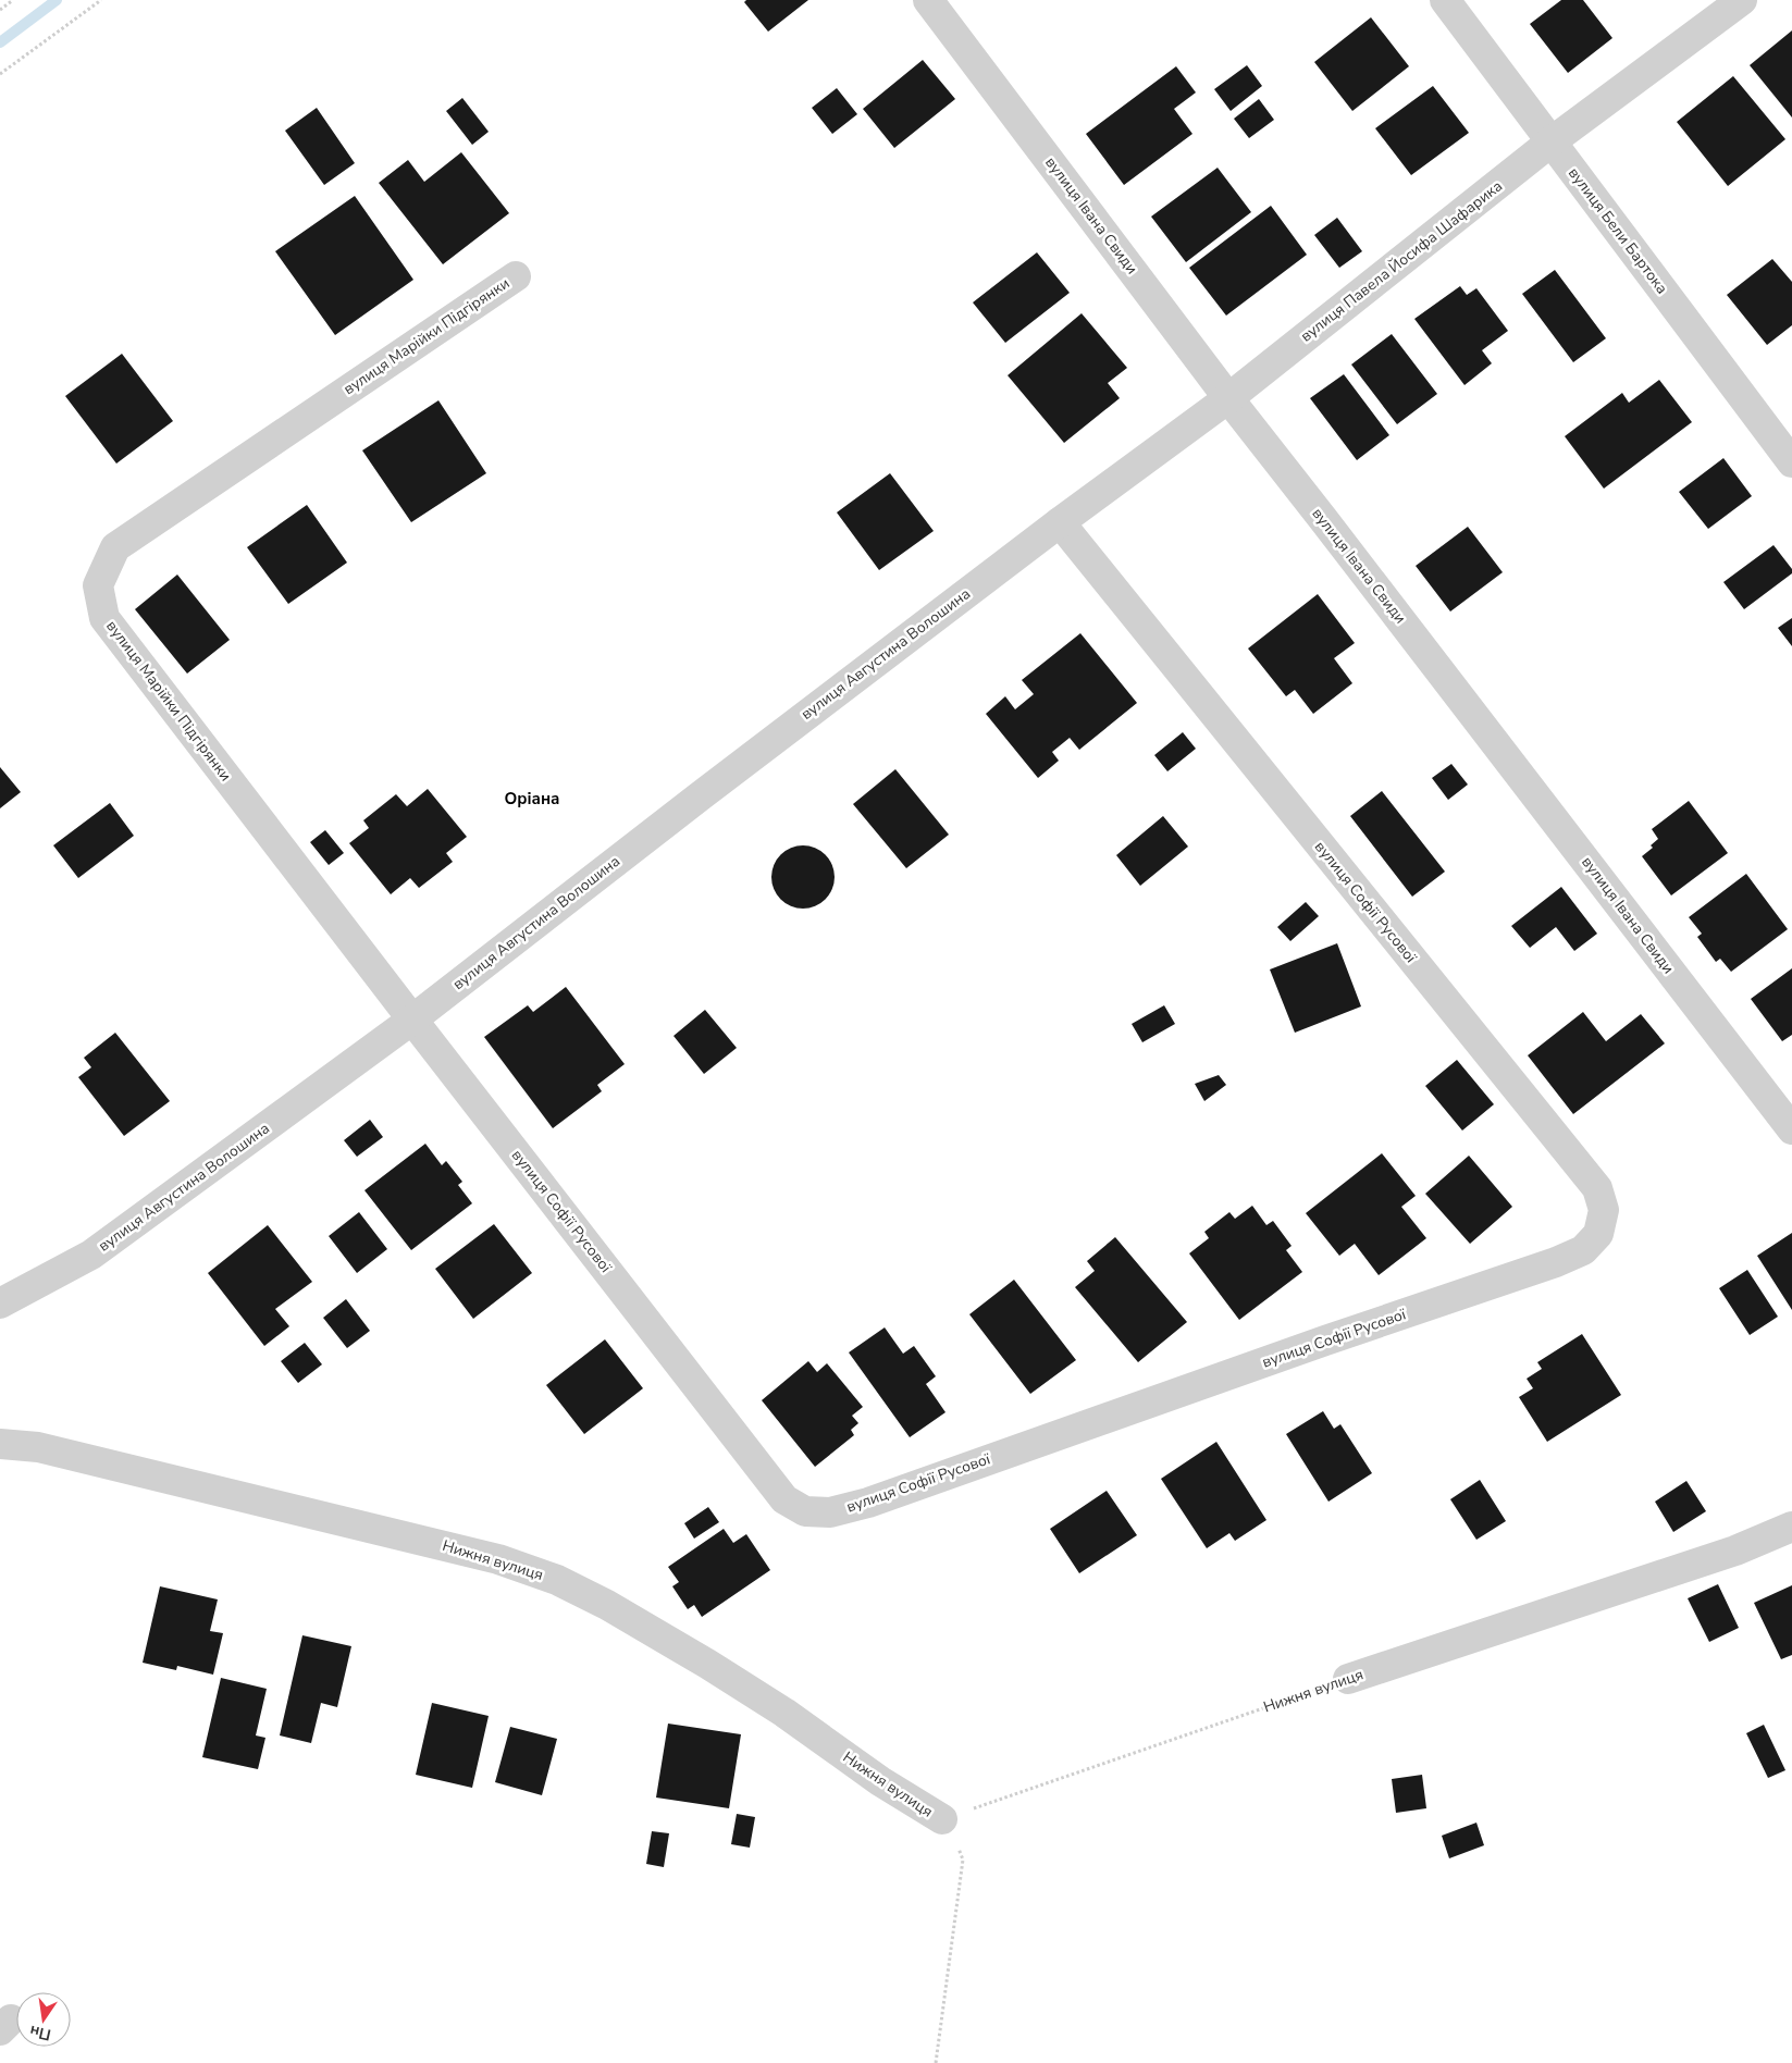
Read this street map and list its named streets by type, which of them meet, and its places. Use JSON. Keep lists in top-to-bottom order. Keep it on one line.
{"streets":{"street":["вулиця Івана Свиди","вулиця Бели Бартока","вулиця Павела Йосифа Шафарика","вулиця Марійки Підгірянки","вулиця Августина Волошина","вулиця Софії Русової","Нижня вулиця"]},"crossings":[["вулиця Івана Свиди","вулиця Павела Йосифа Шафарика"],["вулиця Бели Бартока","вулиця Павела Йосифа Шафарика"],["вулиця Павела Йосифа Шафарика","вулиця Августина Волошина"],["вулиця Павела Йосифа Шафарика","вулиця Софії Русової"],["вулиця Марійки Підгірянки","вулиця Августина Волошина"],["вулиця Марійки Підгірянки","вулиця Софії Русової"],["вулиця Августина Волошина","вулиця Софії Русової"]],"districts":["Оріана"],"north":"bottom"}
